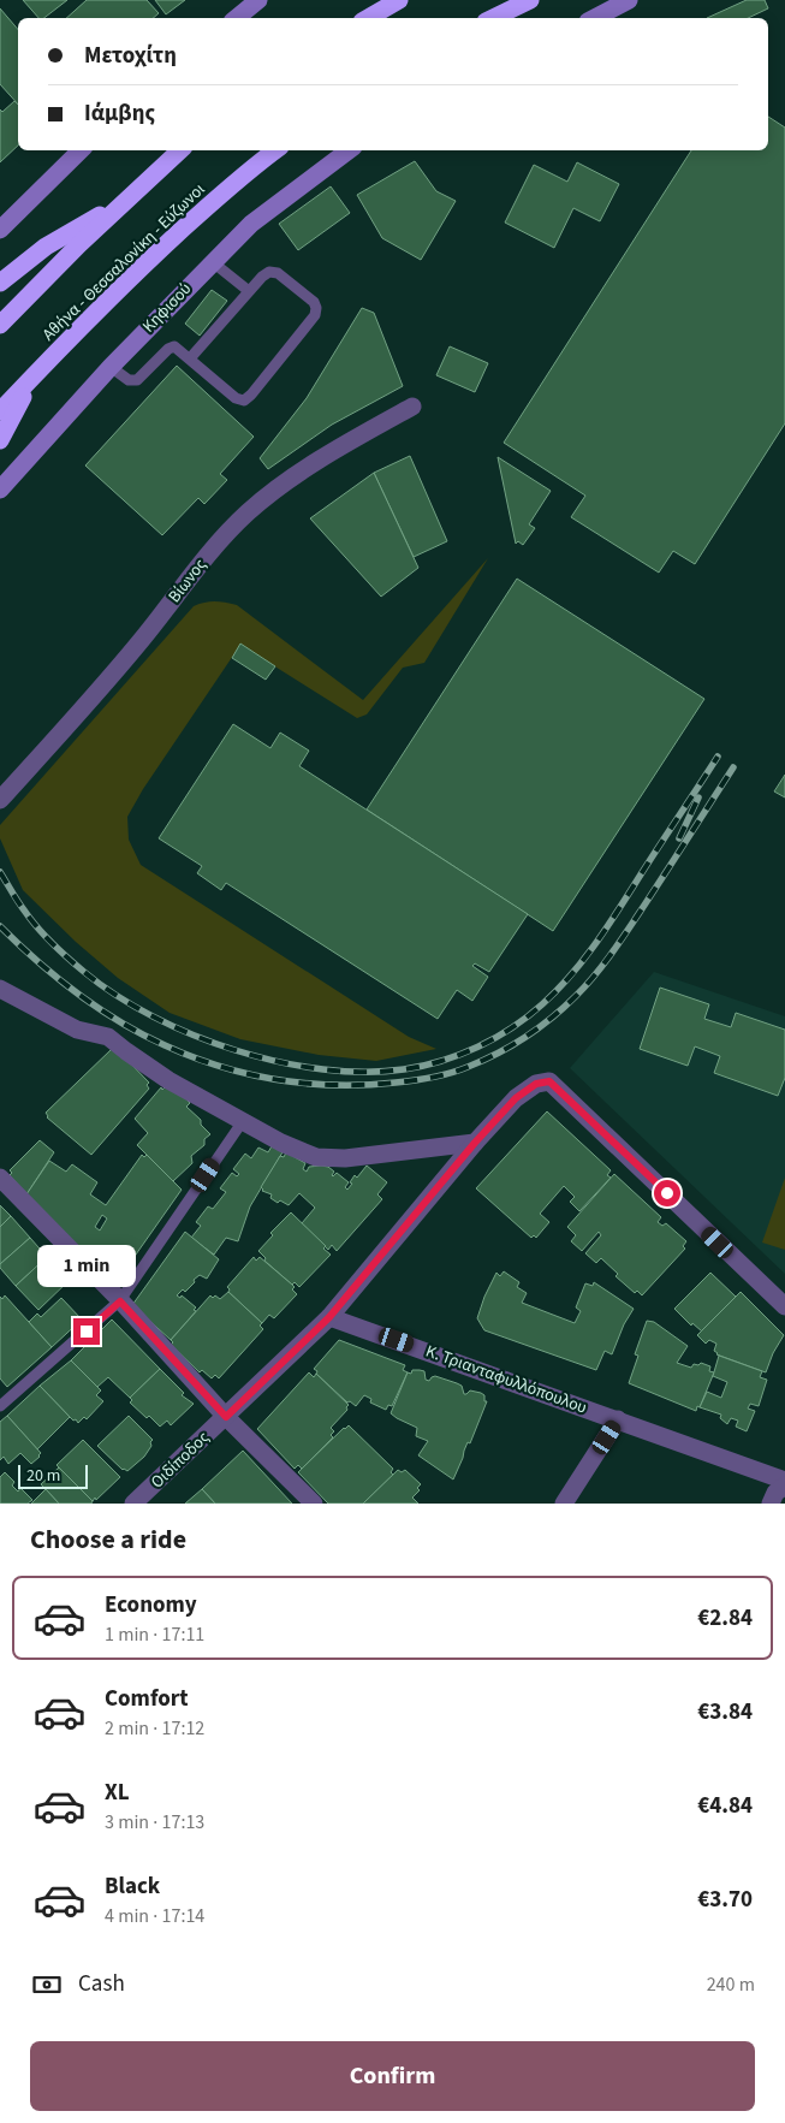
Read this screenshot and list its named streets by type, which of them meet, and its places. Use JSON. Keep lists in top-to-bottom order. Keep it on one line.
{"streets":{"highway":["Αθήνα - Θεσσαλονίκη - Εύζωνοι"],"main road":["Κηφισού"],"street":["Βίωνος","Κ. Τριανταφυλλόπουλου","Οιδίποδος"]},"crossings":[["Κ. Τριανταφυλλόπουλου","Οιδίποδος"]],"scale_bar":"20 m","page":{"banner":["Μετοχίτη","Ιάμβης"],"bubble":"1 min","scale":"20 m","heading":"Choose a ride","list":[{"name":"Economy","note":"1 min · 17:11","value":"€2.84"},{"name":"Comfort","note":"2 min · 17:12","value":"€3.84"},{"name":"XL","note":"3 min · 17:13","value":"€4.84"},{"name":"Black","note":"4 min · 17:14","value":"€3.70"}],"pay":["Cash","240 m"],"buttons":"Confirm"}}
